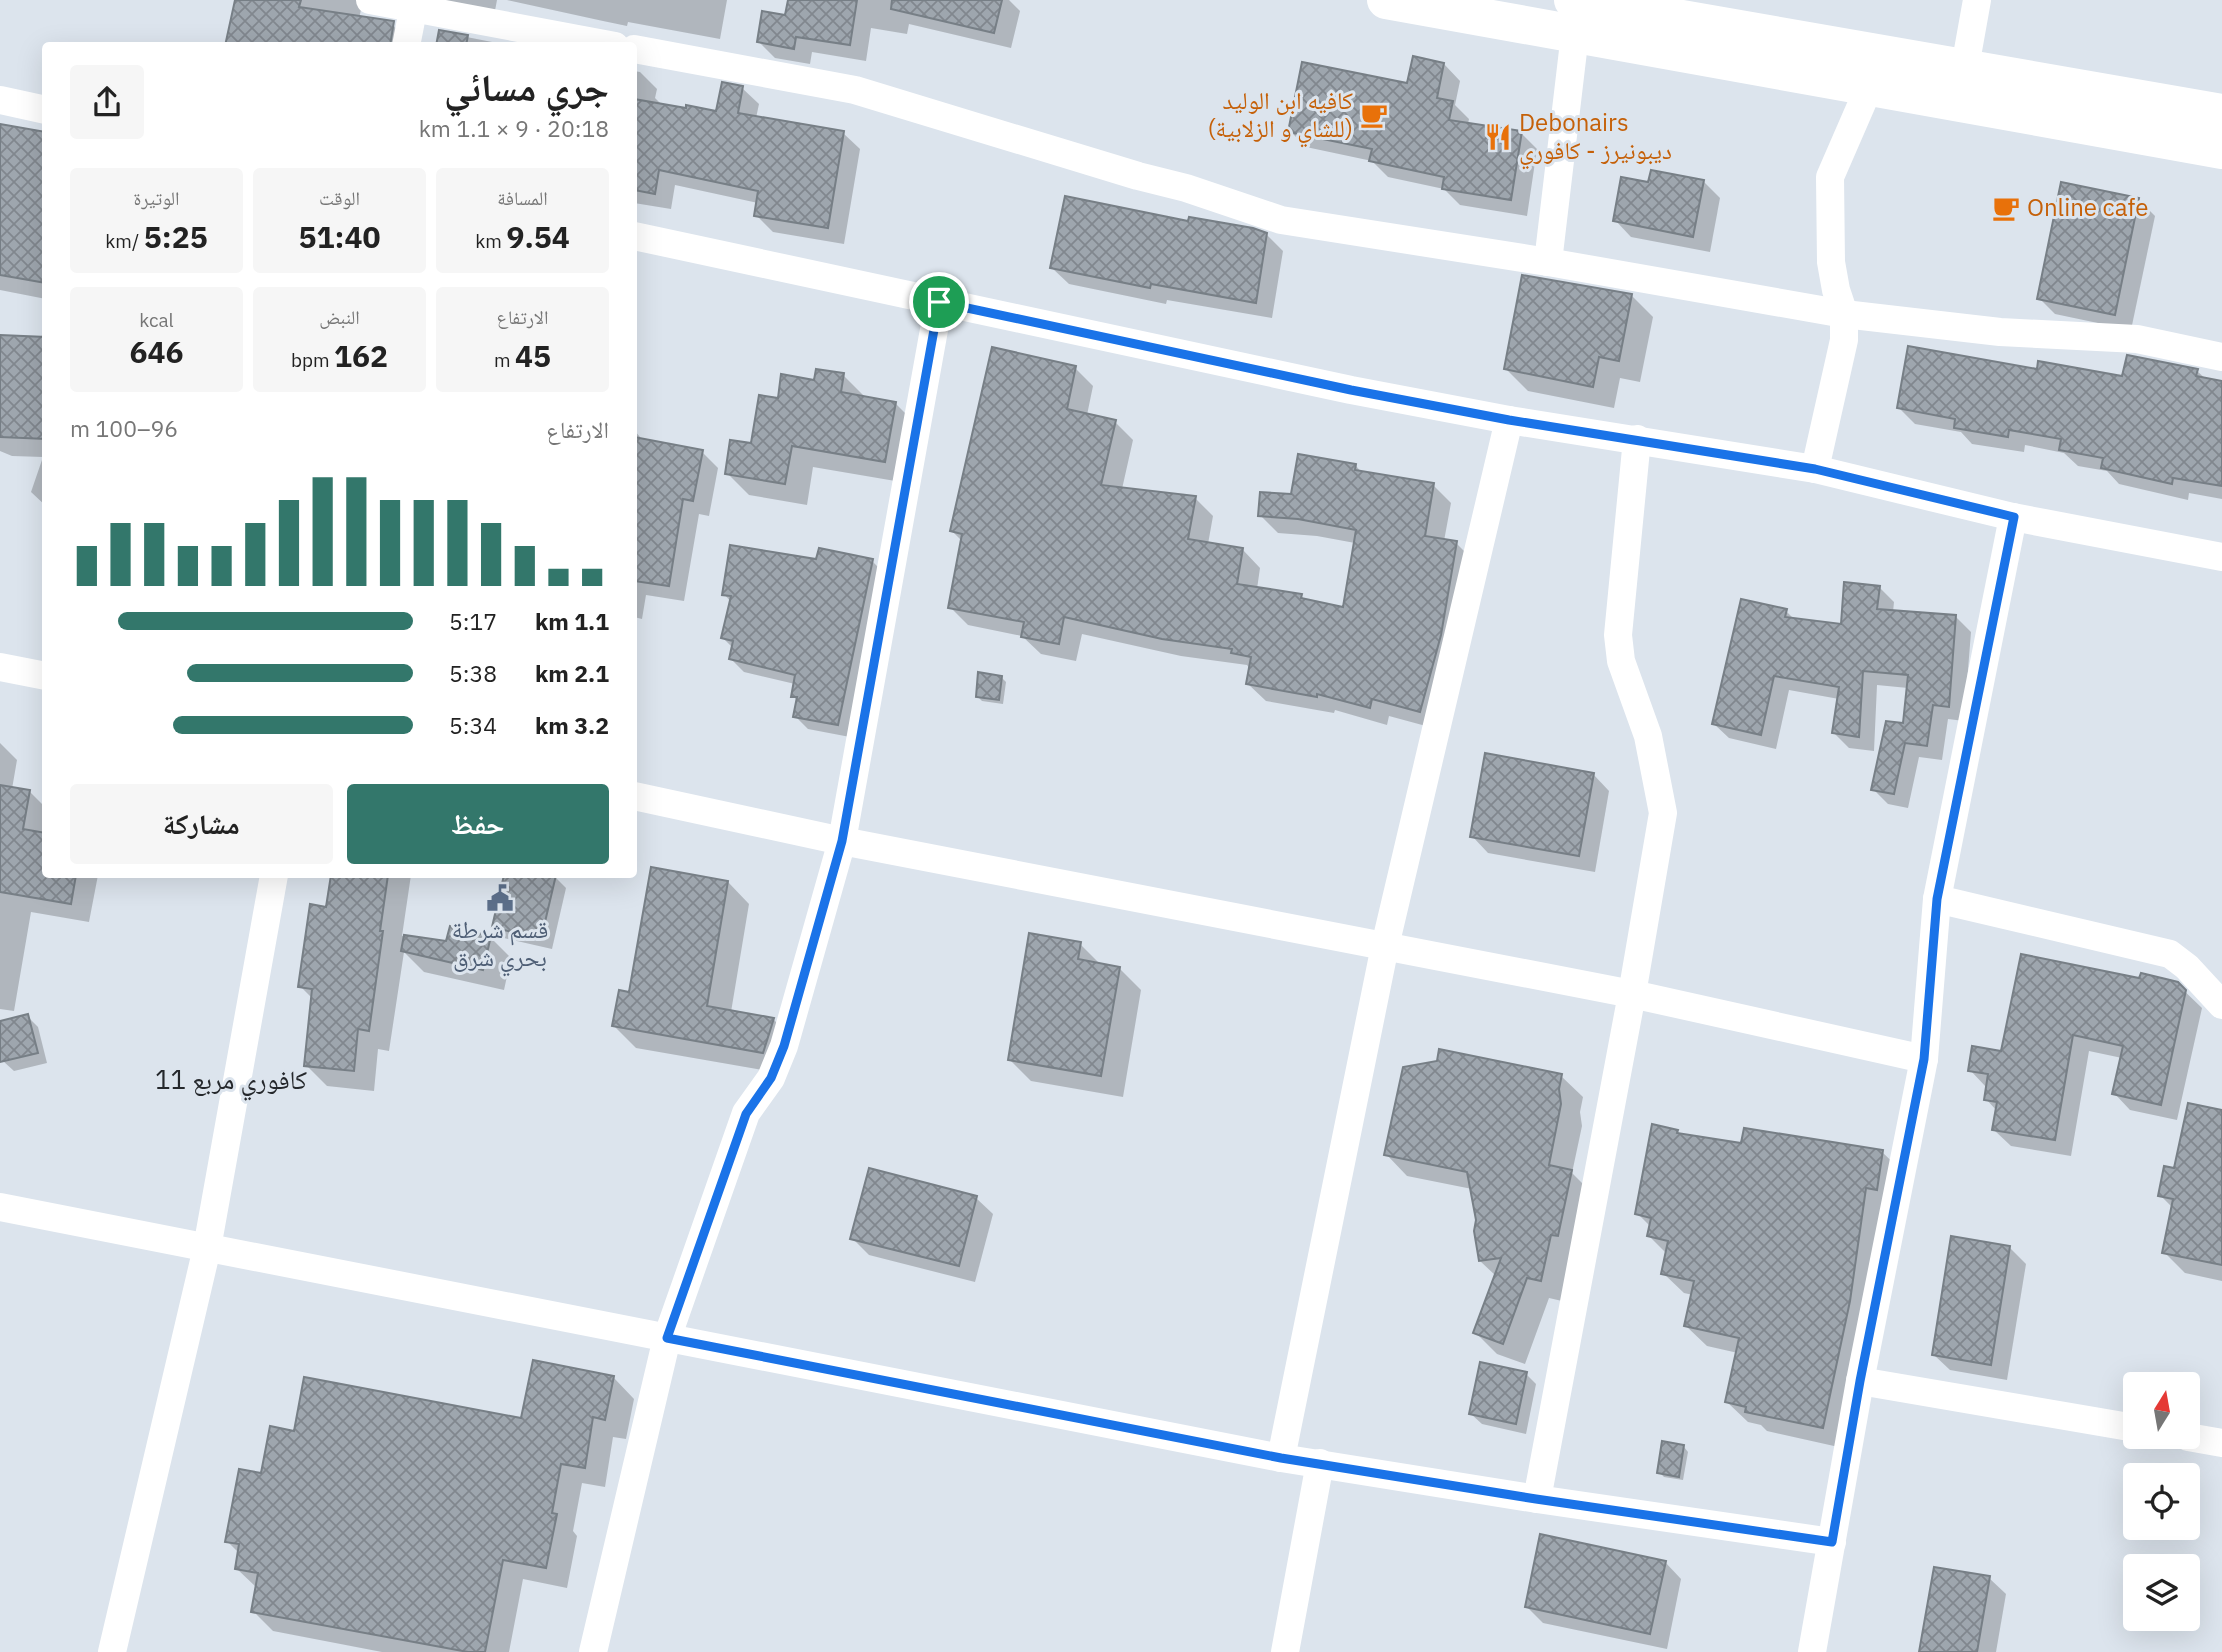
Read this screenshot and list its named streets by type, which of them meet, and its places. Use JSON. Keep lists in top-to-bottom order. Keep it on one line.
{"districts":["كافوري مربع 11"],"places":{"cafe":["كافيه ابن الوليد (للشاي و الزلابية)","Online cafe"],"restaurant":["Debonairs ديبونيرز - كافوري"],"public building":["قسم شرطة بحري شرق"]},"north":"top","page":{"heading":["جري مسائي","20:18 · 9 × 1.1 km"],"stats":[["المسافة","9.54 km"],["الوقت","51:40"],["الوتيرة","5:25 /km"],["الارتفاع","45 m"],["النبض","162 bpm"],["kcal","646"]],"chart":["الارتفاع","96–100 m"],"list":[{"name":"1.1 km","note":"5:17"},{"name":"2.1 km","note":"5:38"},{"name":"3.2 km","note":"5:34"}],"buttons":["حفظ","مشاركة"]}}
